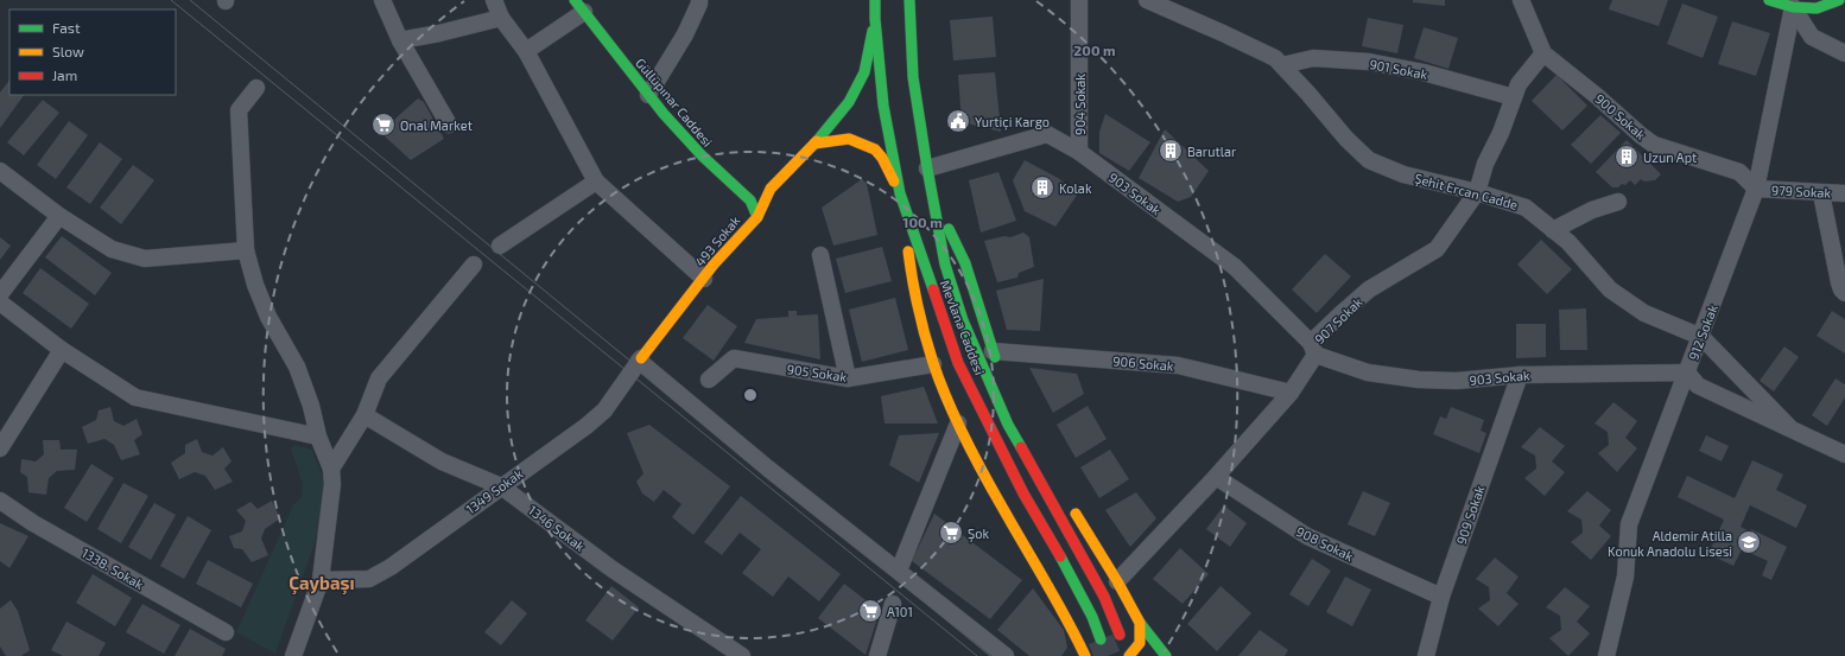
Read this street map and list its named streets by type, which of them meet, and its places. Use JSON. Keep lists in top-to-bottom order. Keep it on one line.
{"streets":{"main road":["Güllüpınar Caddesi","493 Sokak","Mevlana Caddesi"],"street":["901 Sokak","904 Sokak","900 Sokak","Şehit Ercan Cadde","979 Sokak","903 Sokak","907 Sokak","912 Sokak","906 Sokak","905 Sokak","1349 Sokak","909 Sokak","1346 Sokak","908 Sokak","1338. Sokak"]},"crossings":[["901 Sokak","Şehit Ercan Cadde"],["901 Sokak","907 Sokak"],["Güllüpınar Caddesi","493 Sokak"],["904 Sokak","903 Sokak"],["900 Sokak","979 Sokak"],["900 Sokak","907 Sokak"],["900 Sokak","912 Sokak"],["Şehit Ercan Cadde","903 Sokak"],["Şehit Ercan Cadde","907 Sokak"],["Şehit Ercan Cadde","912 Sokak"],["979 Sokak","912 Sokak"],["903 Sokak","907 Sokak"],["903 Sokak","Mevlana Caddesi"],["903 Sokak","912 Sokak"],["903 Sokak","909 Sokak"],["493 Sokak","Mevlana Caddesi"],["493 Sokak","1349 Sokak"],["907 Sokak","906 Sokak"],["907 Sokak","908 Sokak"],["1349 Sokak","1346 Sokak"],["909 Sokak","908 Sokak"]],"districts":["Çaybaşı"],"places":{"public building":["Yurtiçi Kargo"],"supermarket":["Onal Market","Şok","A101"],"building":["Barutlar","Uzun Apt","Kolak"],"school or university":["Aldemir Atilla Konuk Anadolu Lisesi"]},"legend":["Fast","Slow","Jam"],"rings":["200 m","100 m"]}
